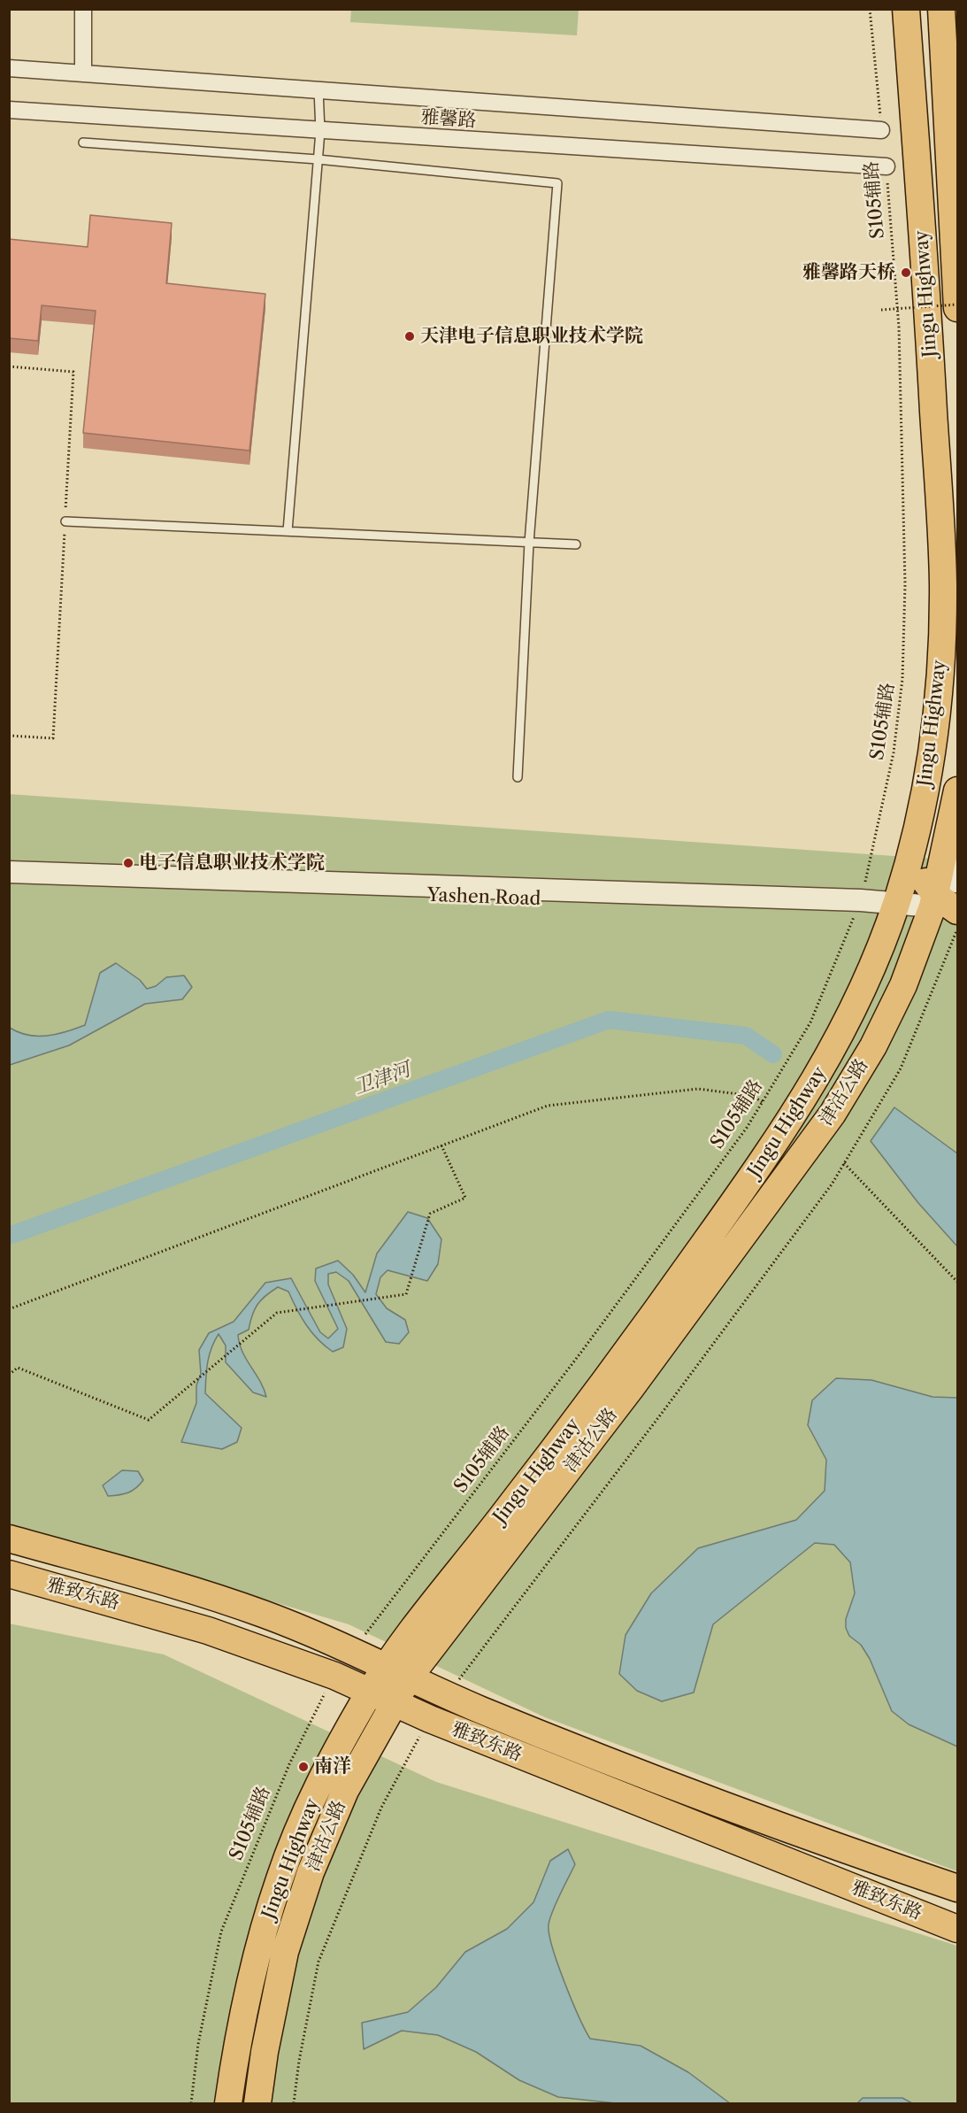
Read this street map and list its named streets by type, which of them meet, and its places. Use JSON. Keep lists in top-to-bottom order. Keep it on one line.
{"streets":{"main road":["Jingu Highway","津沽公路","雅致东路"],"street":["雅馨路","Yashen Road"],"path":["S105辅路"]},"crossings":[["雅馨路","S105辅路"],["S105辅路","Yashen Road"],["S105辅路","雅致东路"],["Jingu Highway","Yashen Road"],["Jingu Highway","津沽公路"],["Jingu Highway","雅致东路"],["Yashen Road","津沽公路"],["津沽公路","雅致东路"]],"water":["卫津河"],"places":["雅馨路天桥","天津电子信息职业技术学院","电子信息职业技术学院","南洋"]}
